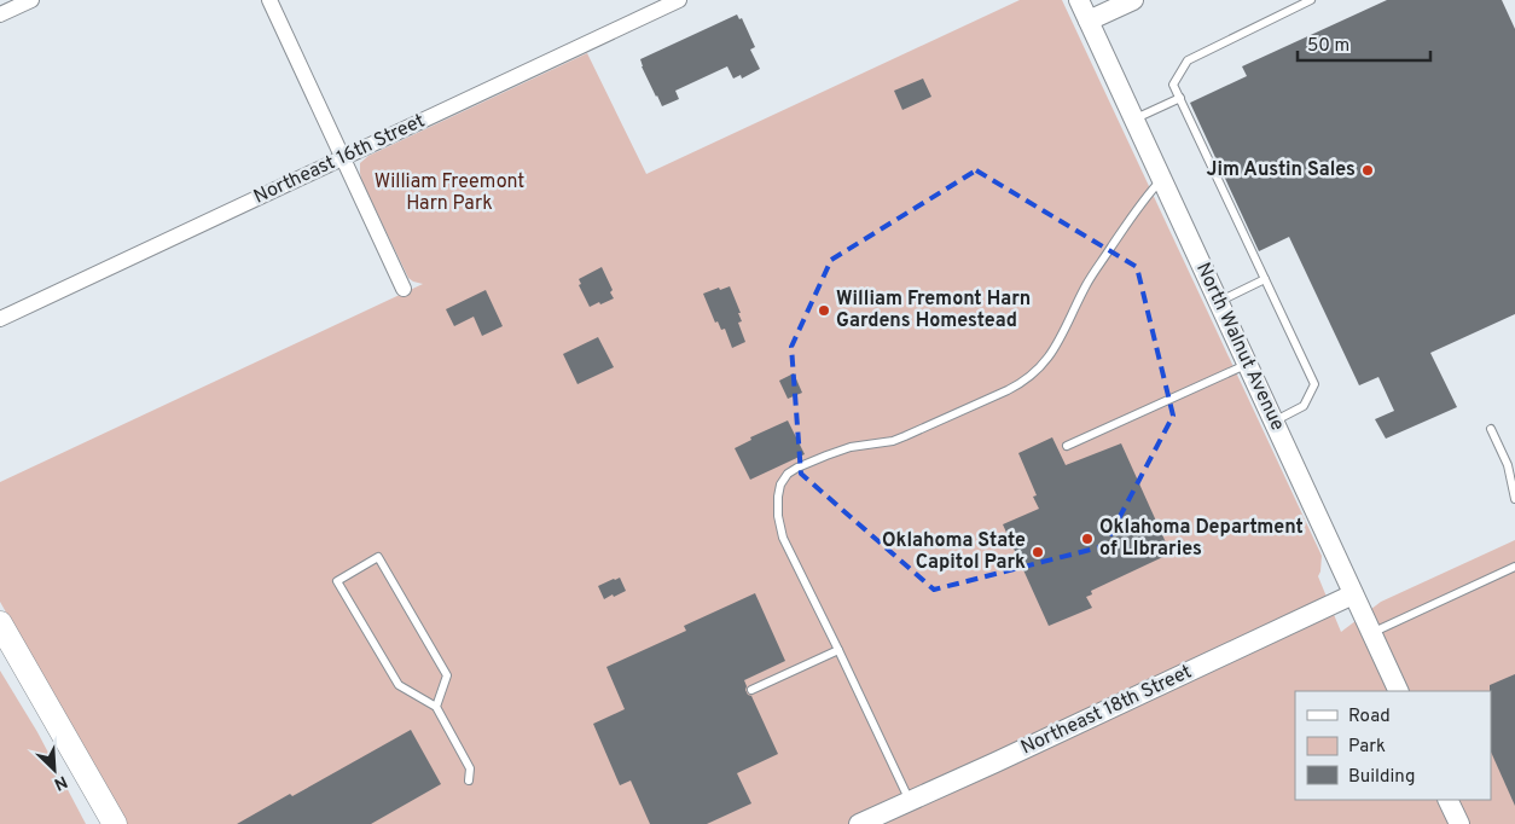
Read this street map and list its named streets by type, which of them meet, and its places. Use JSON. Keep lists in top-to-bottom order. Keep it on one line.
{"streets":{"street":["Northeast 16th Street","North Walnut Avenue","Northeast 18th Street"]},"crossings":[["North Walnut Avenue","Northeast 18th Street"]],"parks":["William Freemont Harn Park"],"places":["Jim Austin Sales","William Fremont Harn Gardens Homestead","Oklahoma Department of LIbraries","Oklahoma State Capitol Park"],"legend":["Road","Park","Building"],"scale_bar":"50 m","north":"bottom right"}
